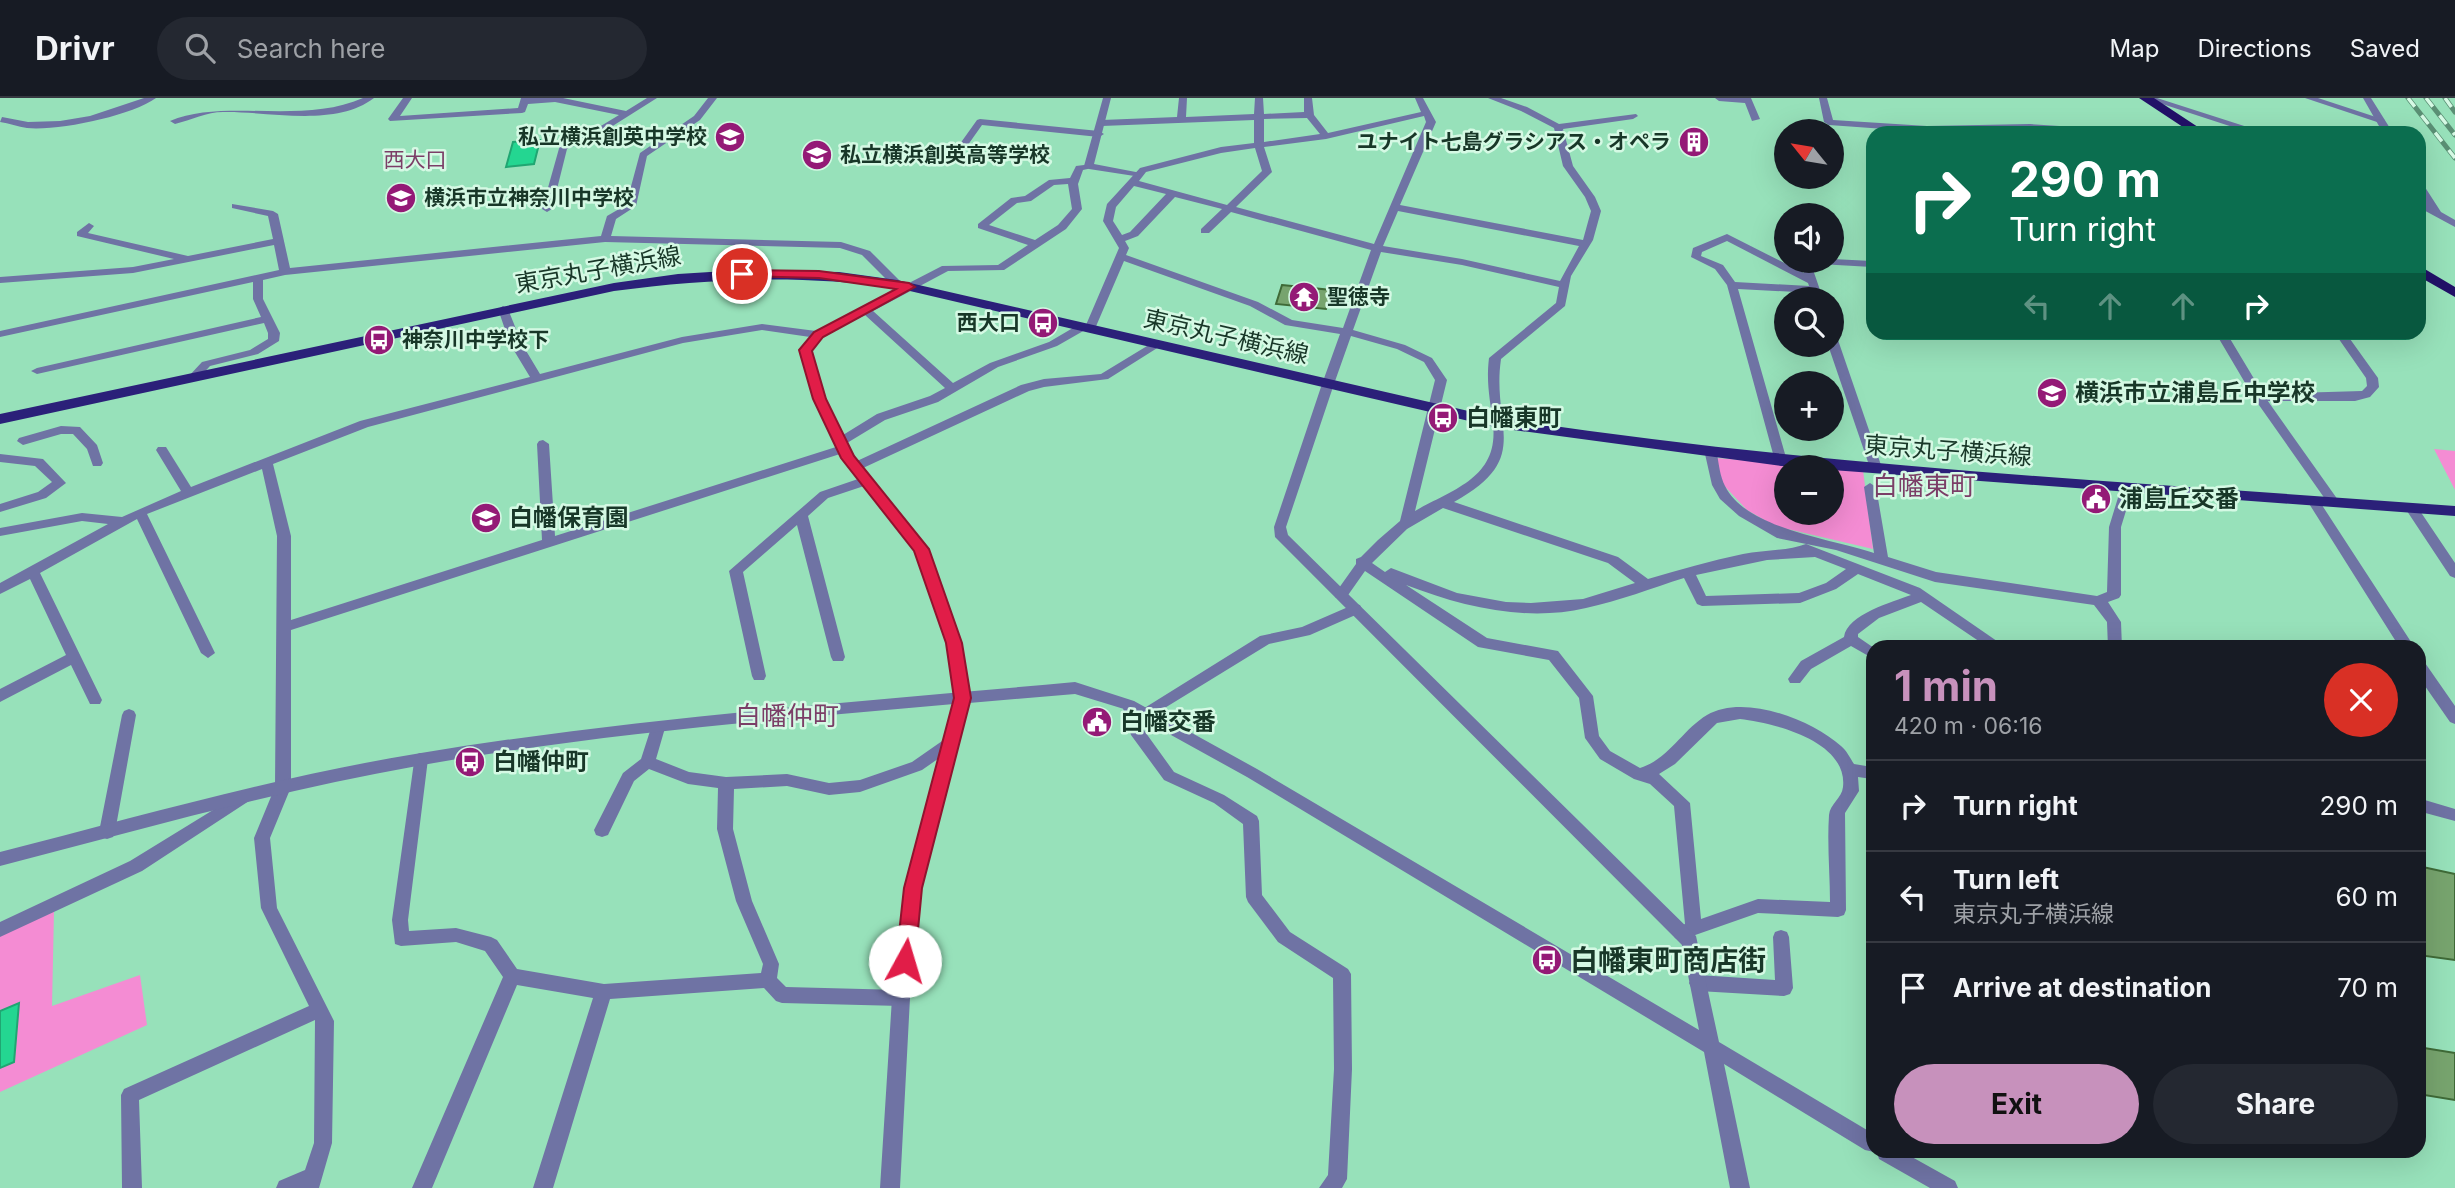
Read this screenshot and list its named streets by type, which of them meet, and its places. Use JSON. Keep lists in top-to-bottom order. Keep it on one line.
{"streets":{"main road":["東京丸子横浜線"]},"districts":["西大口","白幡東町","白幡仲町"],"places":{"school or university":["私立横浜創英中学校","私立横浜創英高等学校","横浜市立神奈川中学校","横浜市立浦島丘中学校","白幡保育園"],"building":["ユナイト七島グラシアス・オペラ"],"temple":["聖徳寺"],"bus stop":["西大口","神奈川中学校下","白幡東町","白幡仲町","白幡東町商店街"],"public building":["浦島丘交番","白幡交番"]},"north":"top left","page":{"header":"Drivr","search":"Search here","nav":["Map","Directions","Saved"],"map_buttons":["+","−"],"turn":["290 m","Turn right"],"heading":["1 min","420 m · 06:16"],"list":[{"name":"Turn right","value":"290 m"},{"name":"Turn left","note":"東京丸子横浜線","value":"60 m"},{"name":"Arrive at destination","value":"70 m"}],"buttons":["Exit","Share"]}}
